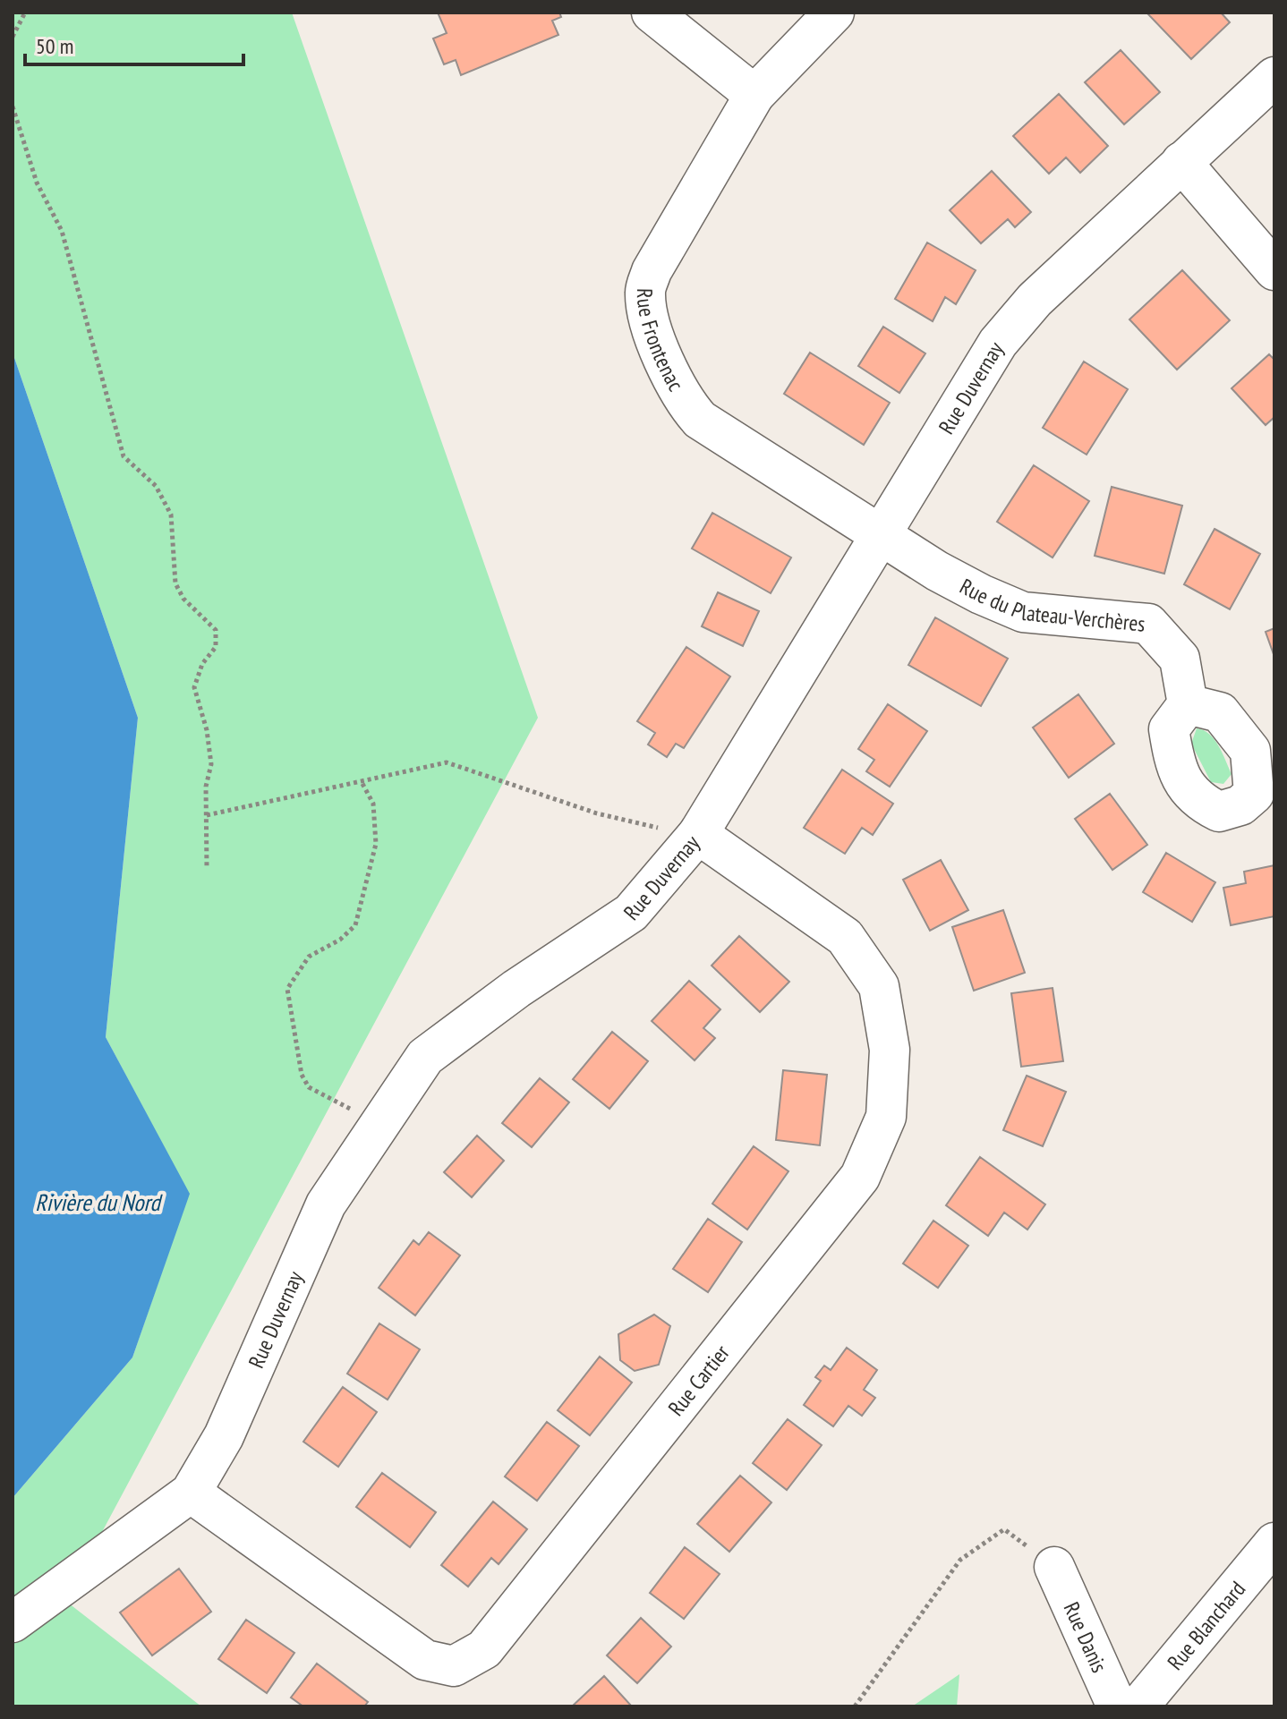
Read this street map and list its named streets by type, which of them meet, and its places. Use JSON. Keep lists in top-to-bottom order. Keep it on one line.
{"streets":{"street":["Rue Frontenac","Rue Duvernay","Rue du Plateau-Verchères","Rue Cartier","Rue Blanchard","Rue Danis"]},"crossings":[["Rue Frontenac","Rue Duvernay"],["Rue Frontenac","Rue du Plateau-Verchères"],["Rue Duvernay","Rue du Plateau-Verchères"],["Rue Duvernay","Rue Cartier"]],"water":["Rivière du Nord"],"scale_bar":"50 m"}
